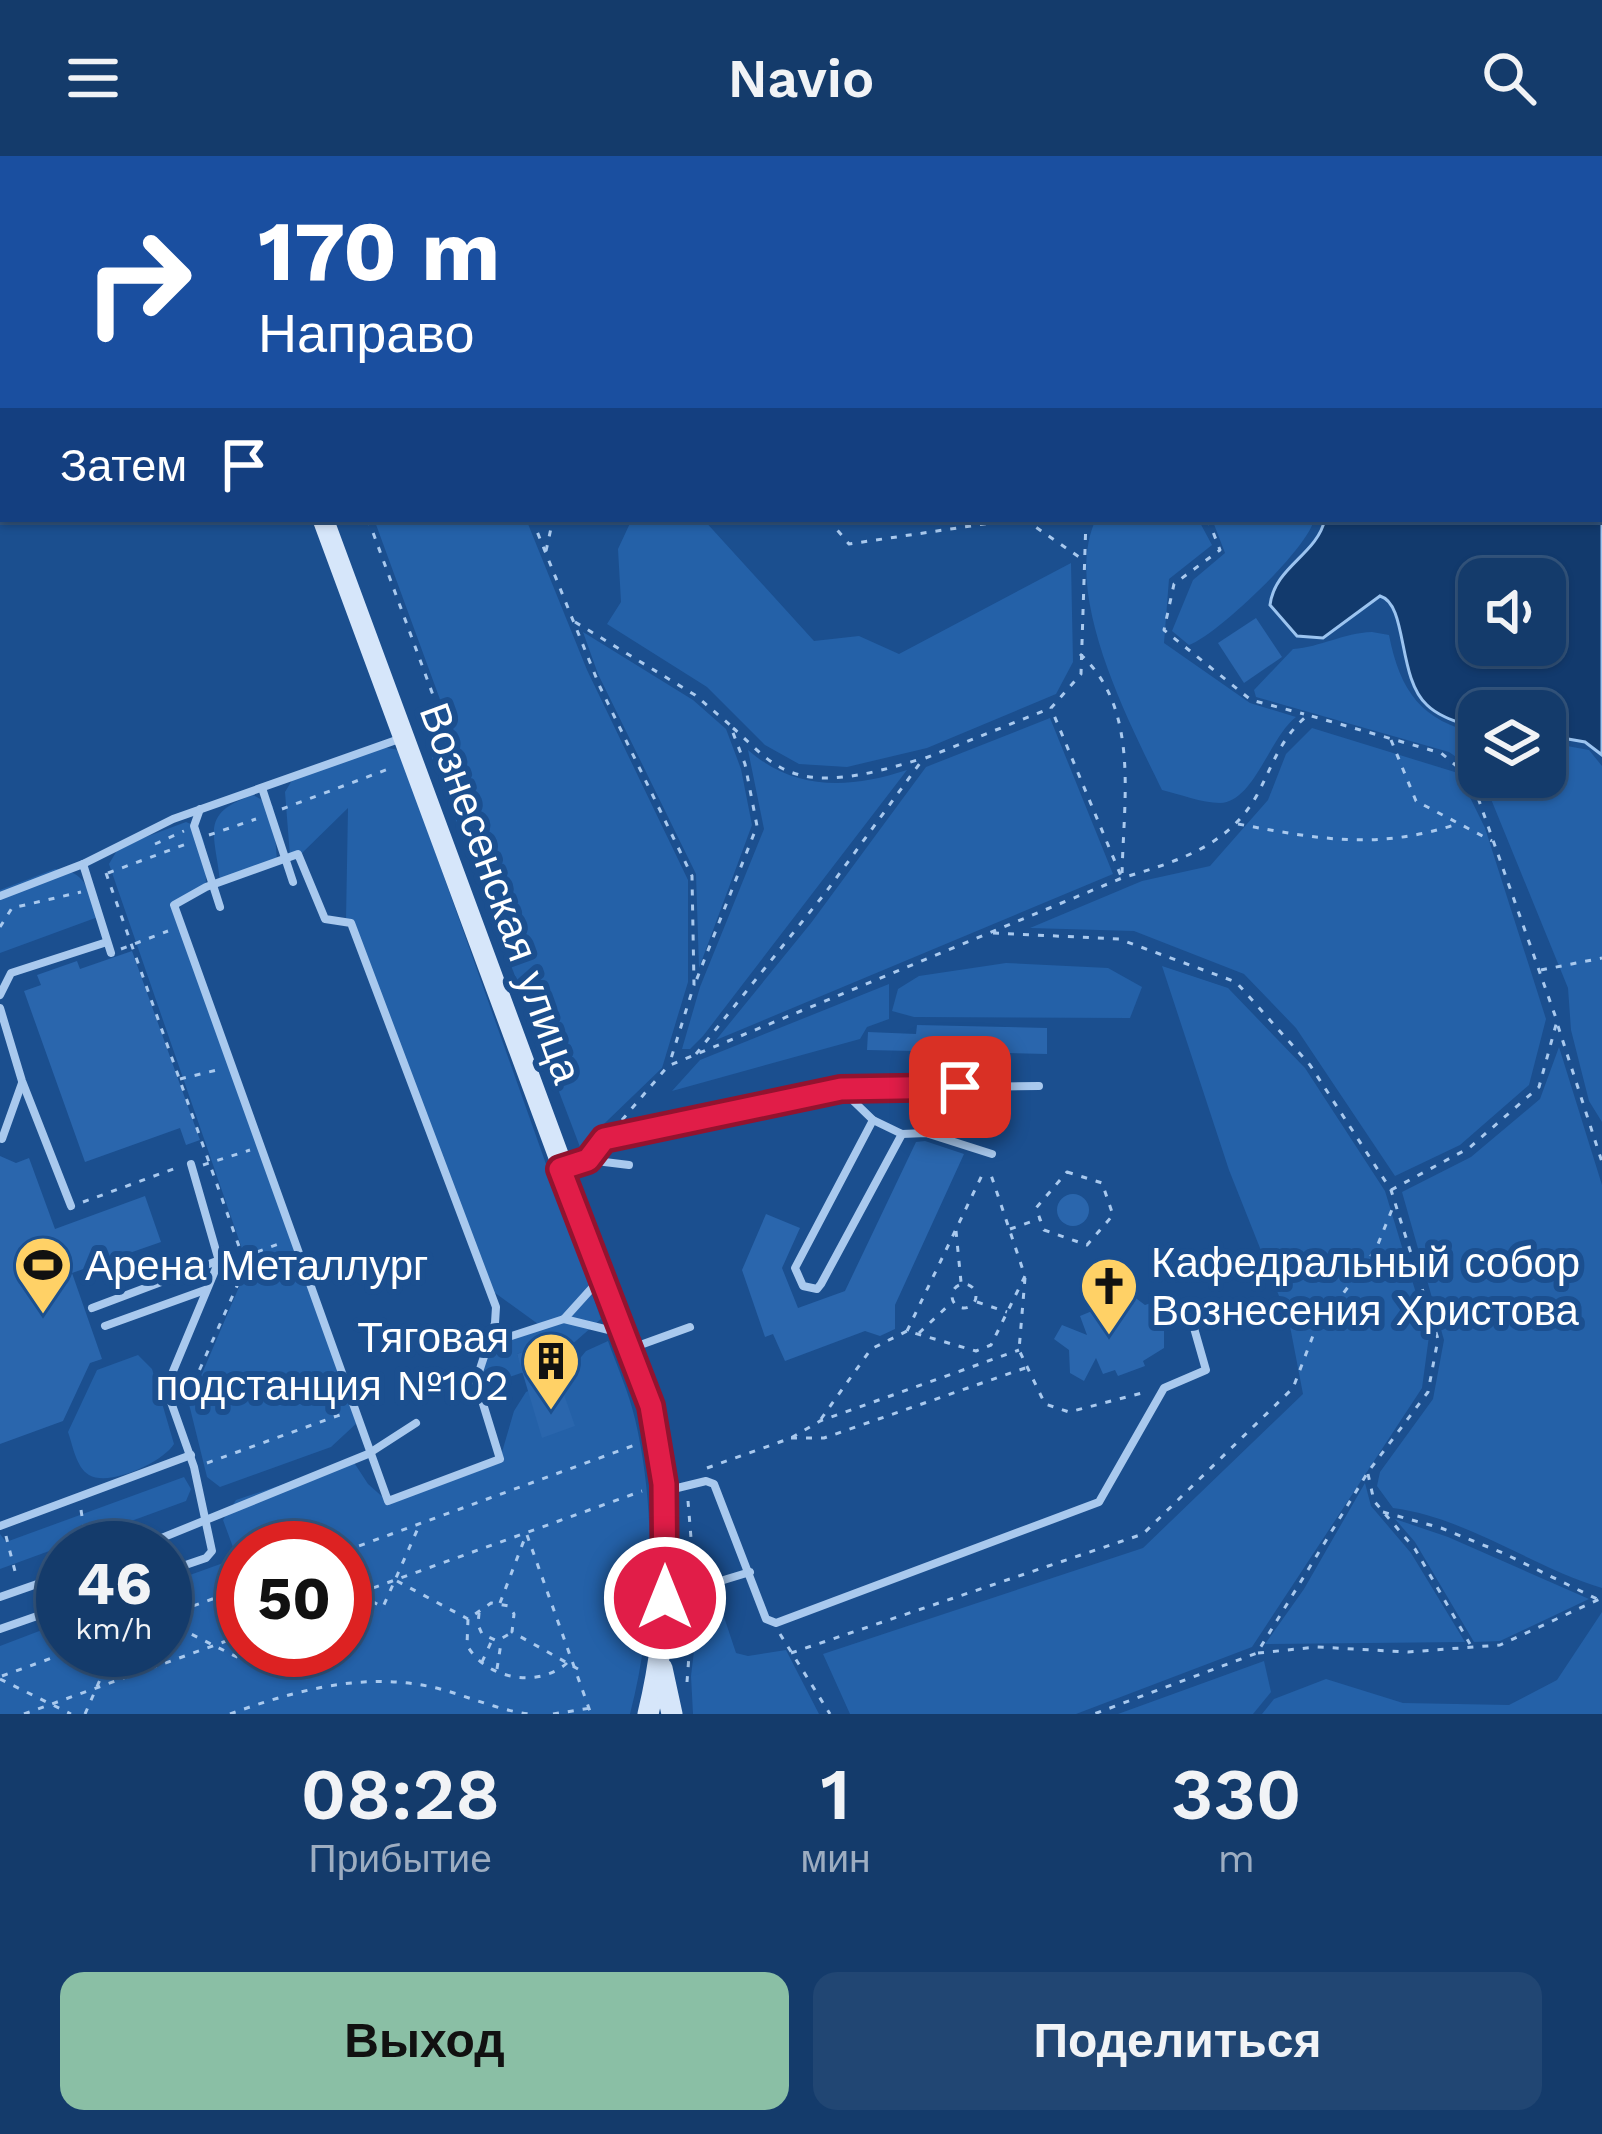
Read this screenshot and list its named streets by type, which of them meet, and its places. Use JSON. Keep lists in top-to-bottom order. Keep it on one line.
{"streets":{"main road":["Вознесенская улица"]},"places":{"sports":["Арена Металлург"],"church":["Кафедральный собор Вознесения Христова"],"building":["Тяговая подстанция №102"]},"page":{"header":"Navio","turn":["170 m","Направо"],"then":"Затем","speed":"46 km/h","limit":"50","eta":["08:28","Прибытие","1","мин","330","m"],"buttons":["Выход","Поделиться"]}}
